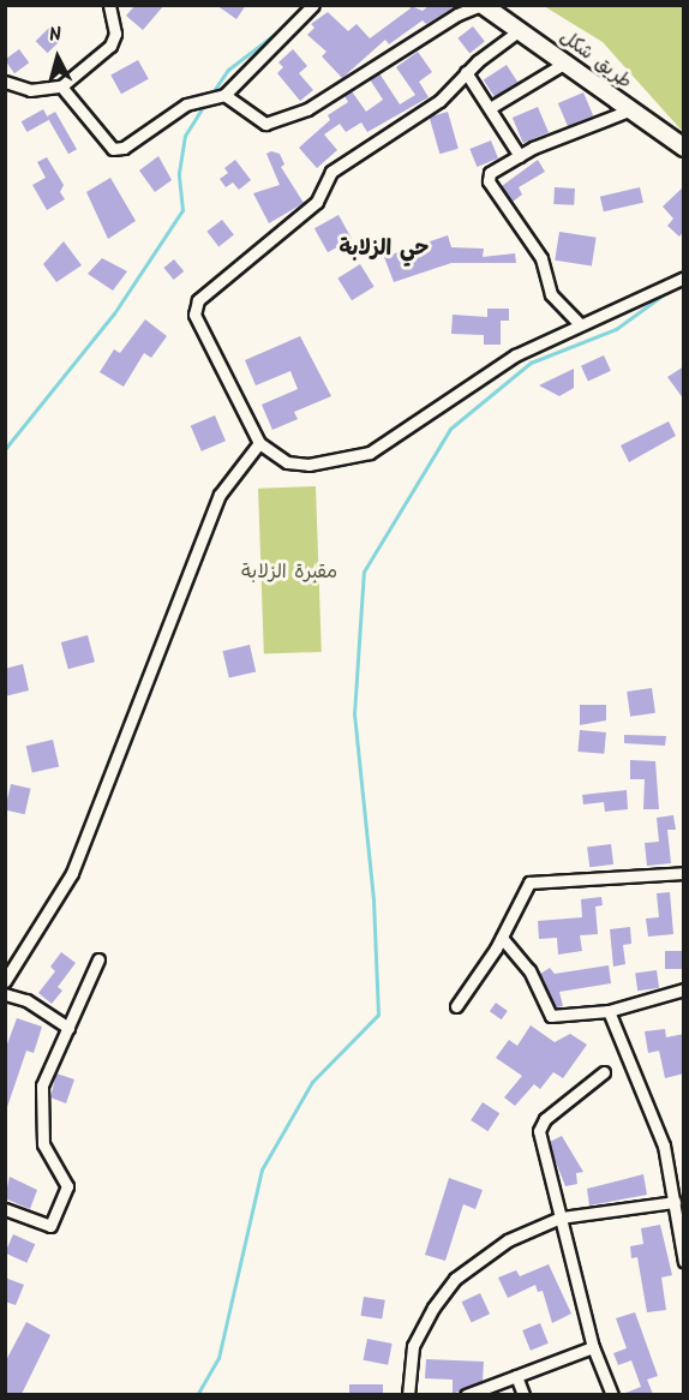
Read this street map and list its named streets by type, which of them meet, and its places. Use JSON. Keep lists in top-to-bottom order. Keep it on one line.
{"streets":{"main road":["طريق شكل"]},"districts":["حي الزلابة"],"parks":["مقبرة الزلابة"],"north":"top"}
